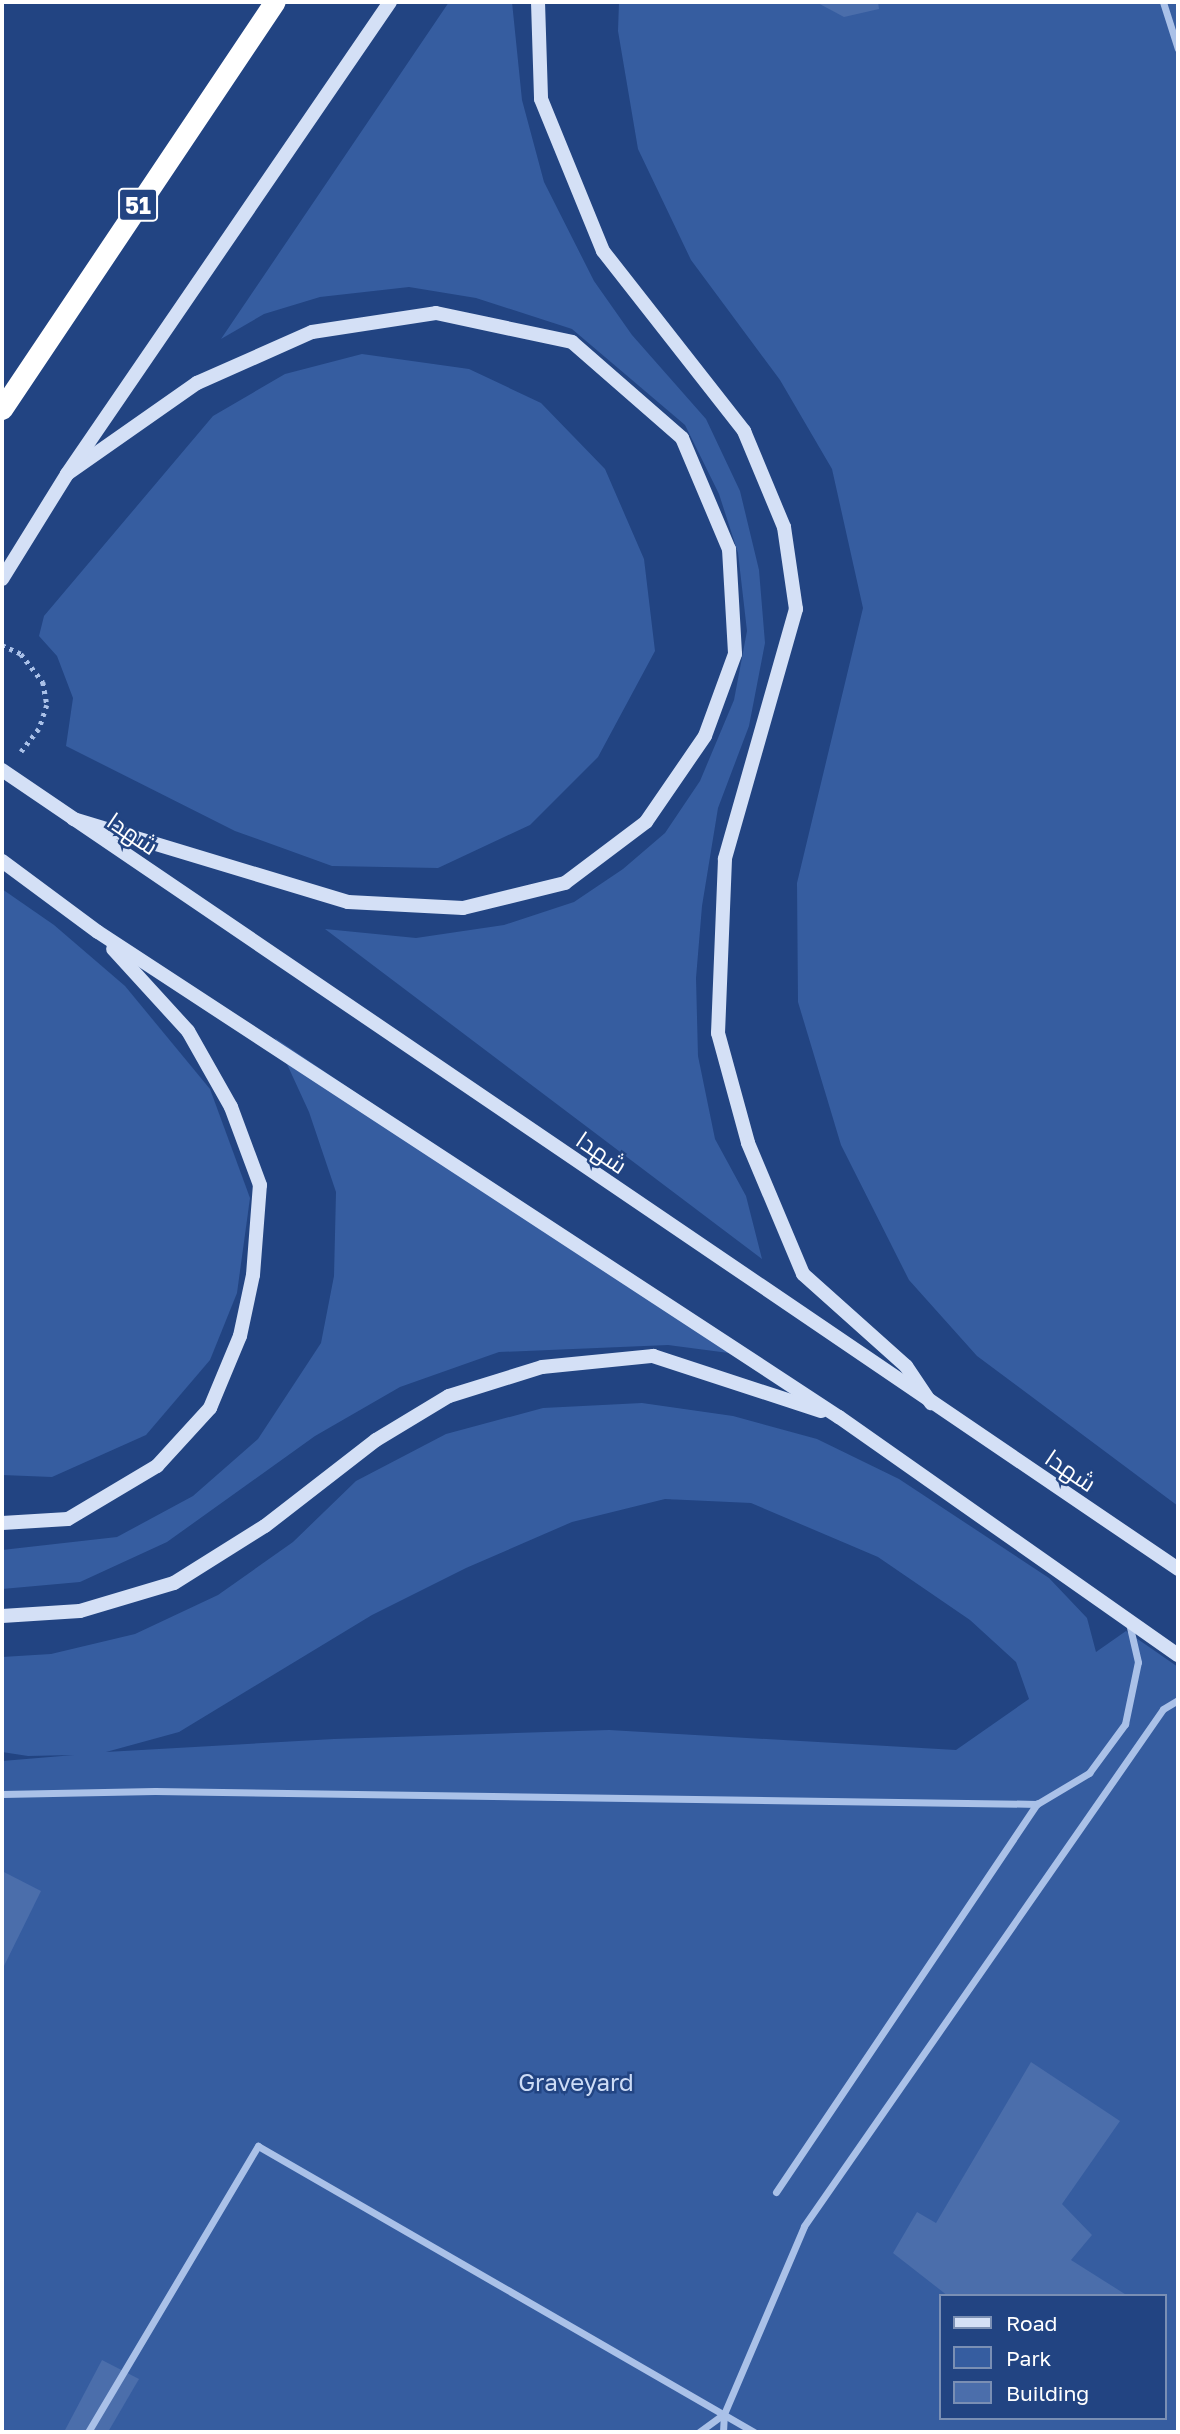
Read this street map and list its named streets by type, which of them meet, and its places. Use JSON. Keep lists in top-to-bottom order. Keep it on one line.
{"streets":{"highway":["51"],"main road":["شهدا"]},"parks":["Graveyard"],"legend":["Road","Park","Building"]}
